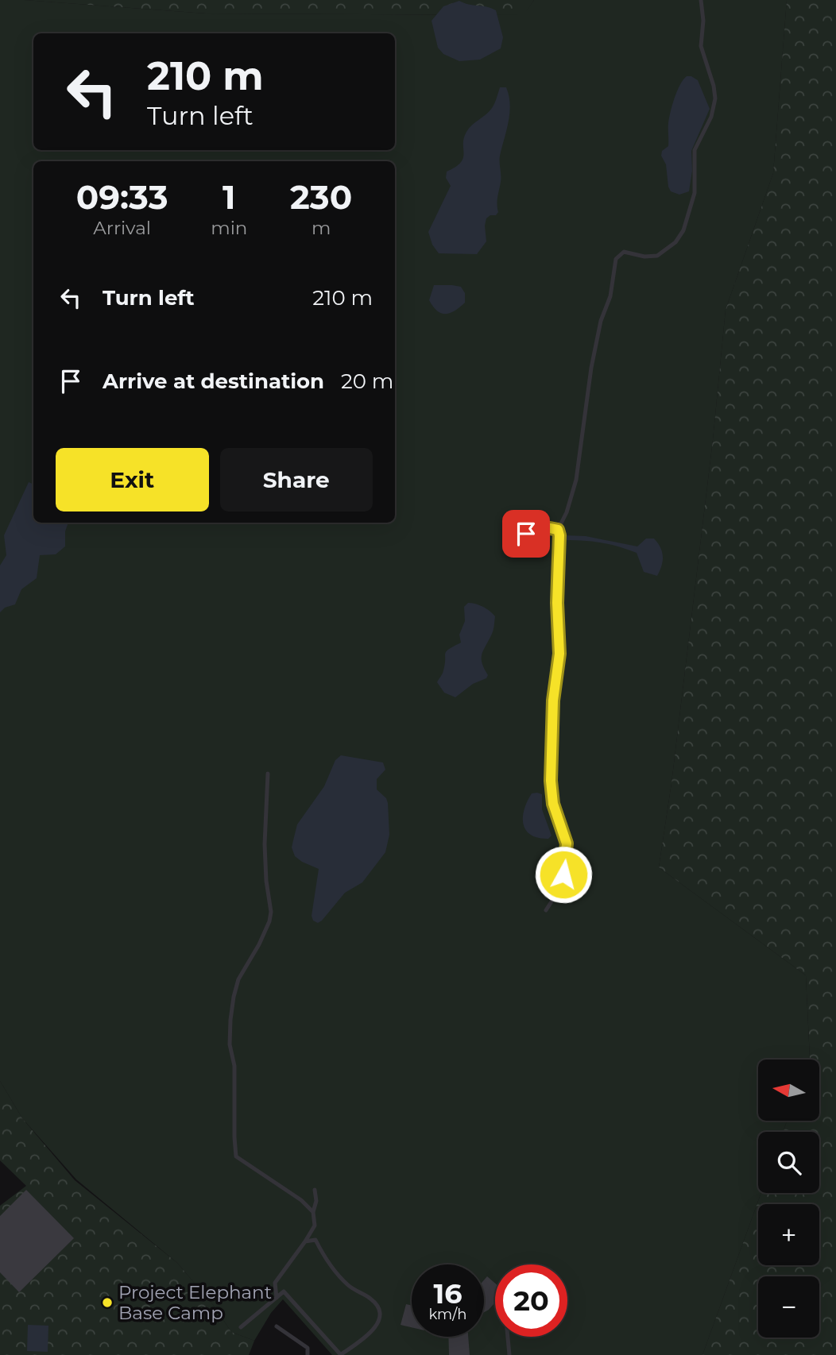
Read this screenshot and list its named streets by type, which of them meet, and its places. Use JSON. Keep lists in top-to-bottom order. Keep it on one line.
{"places":["Project Elephant Base Camp"],"north":"left","page":{"turn":["210 m","Turn left"],"eta":["09:33","Arrival","1","min","230","m"],"list":[{"name":"Turn left","value":"210 m"},{"name":"Arrive at destination","value":"20 m"}],"buttons":["Exit","Share"],"map_buttons":["+","−"],"speed":"16 km/h","limit":"20"}}
